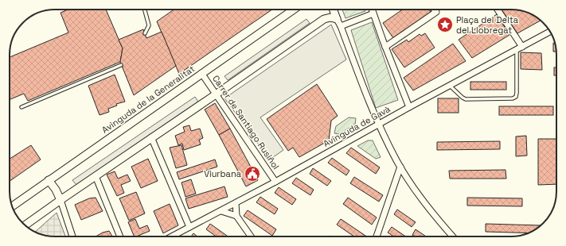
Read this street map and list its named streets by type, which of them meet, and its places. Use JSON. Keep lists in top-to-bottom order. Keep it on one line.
{"streets":{"street":["Avinguda de la Generalitat","Carrer de Santiago Rusiñol","Avinguda de Gavà"]},"crossings":[["Avinguda de la Generalitat","Carrer de Santiago Rusiñol"],["Carrer de Santiago Rusiñol","Avinguda de Gavà"]],"places":{"place":["Plaça del Delta del Llobregat"],"public building":["Viurbana"]}}
